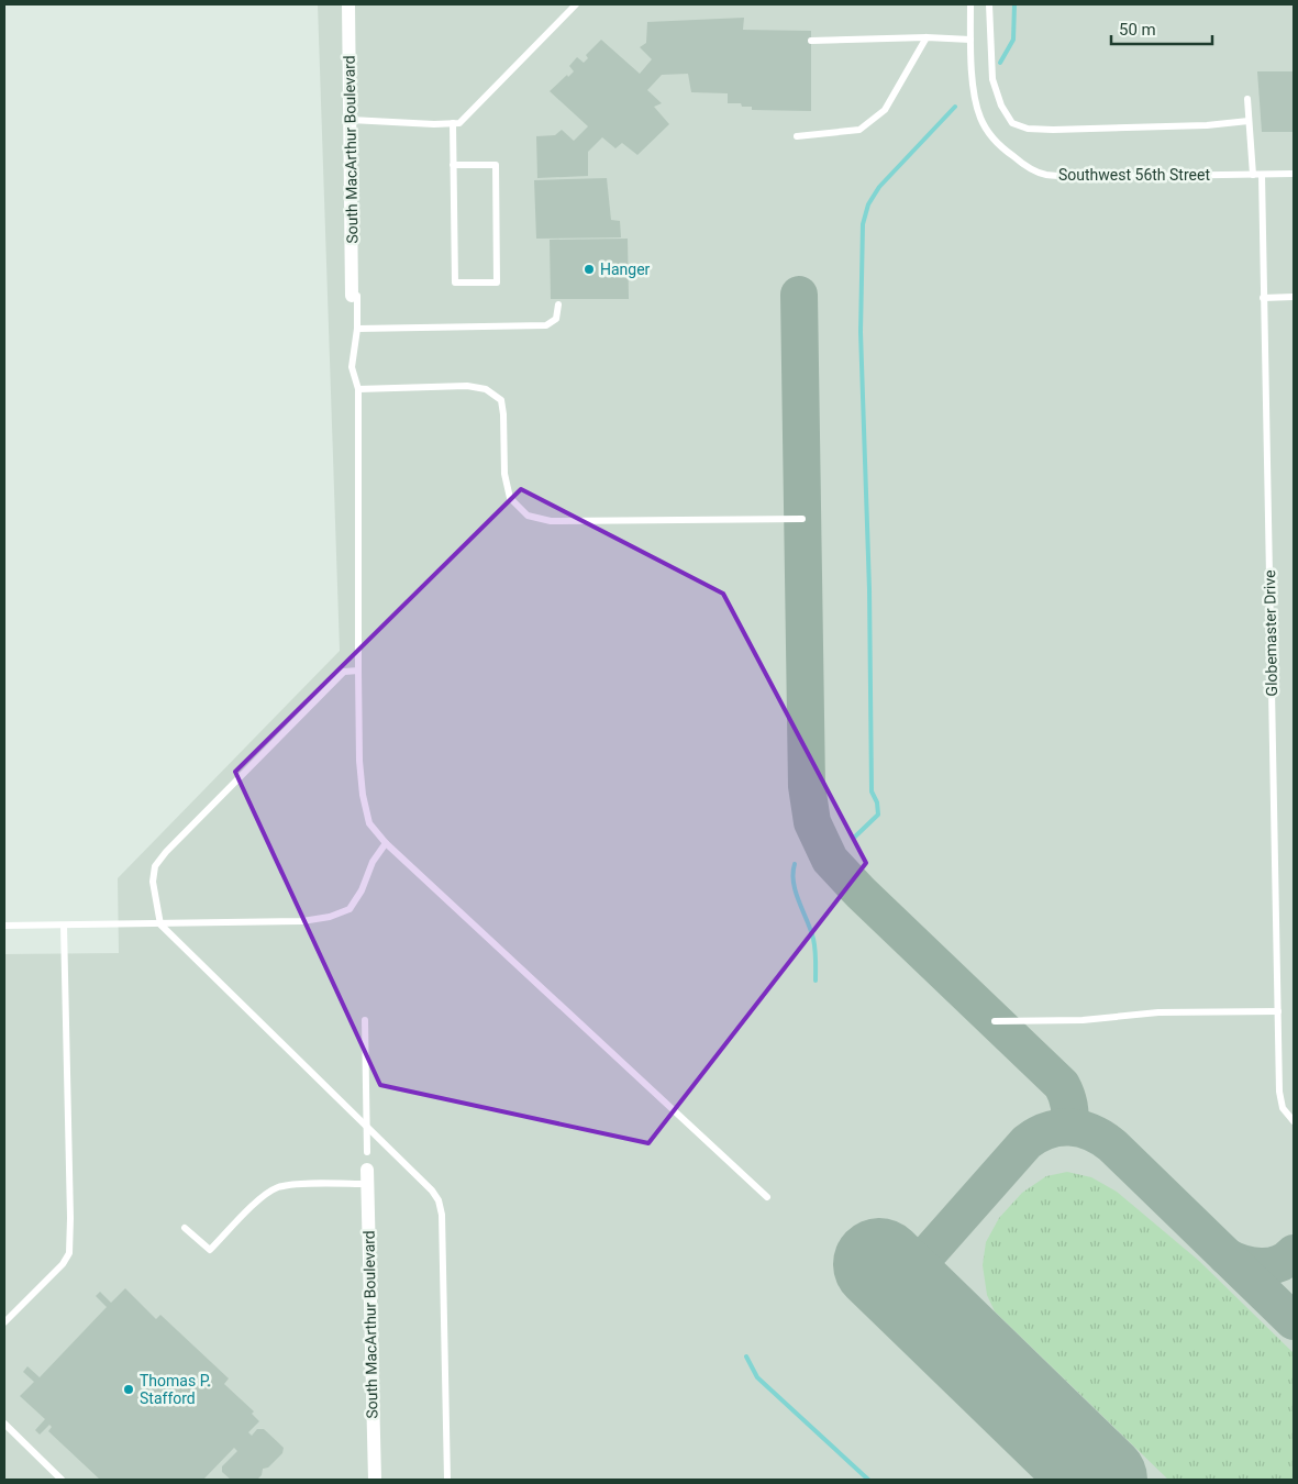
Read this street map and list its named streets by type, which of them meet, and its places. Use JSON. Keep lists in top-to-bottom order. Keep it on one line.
{"streets":{"street":["South MacArthur Boulevard"],"lane":["Southwest 56th Street","Globemaster Drive"]},"crossings":[["Southwest 56th Street","Globemaster Drive"]],"places":["Hanger","Thomas P. Stafford"],"scale_bar":"50 m"}
